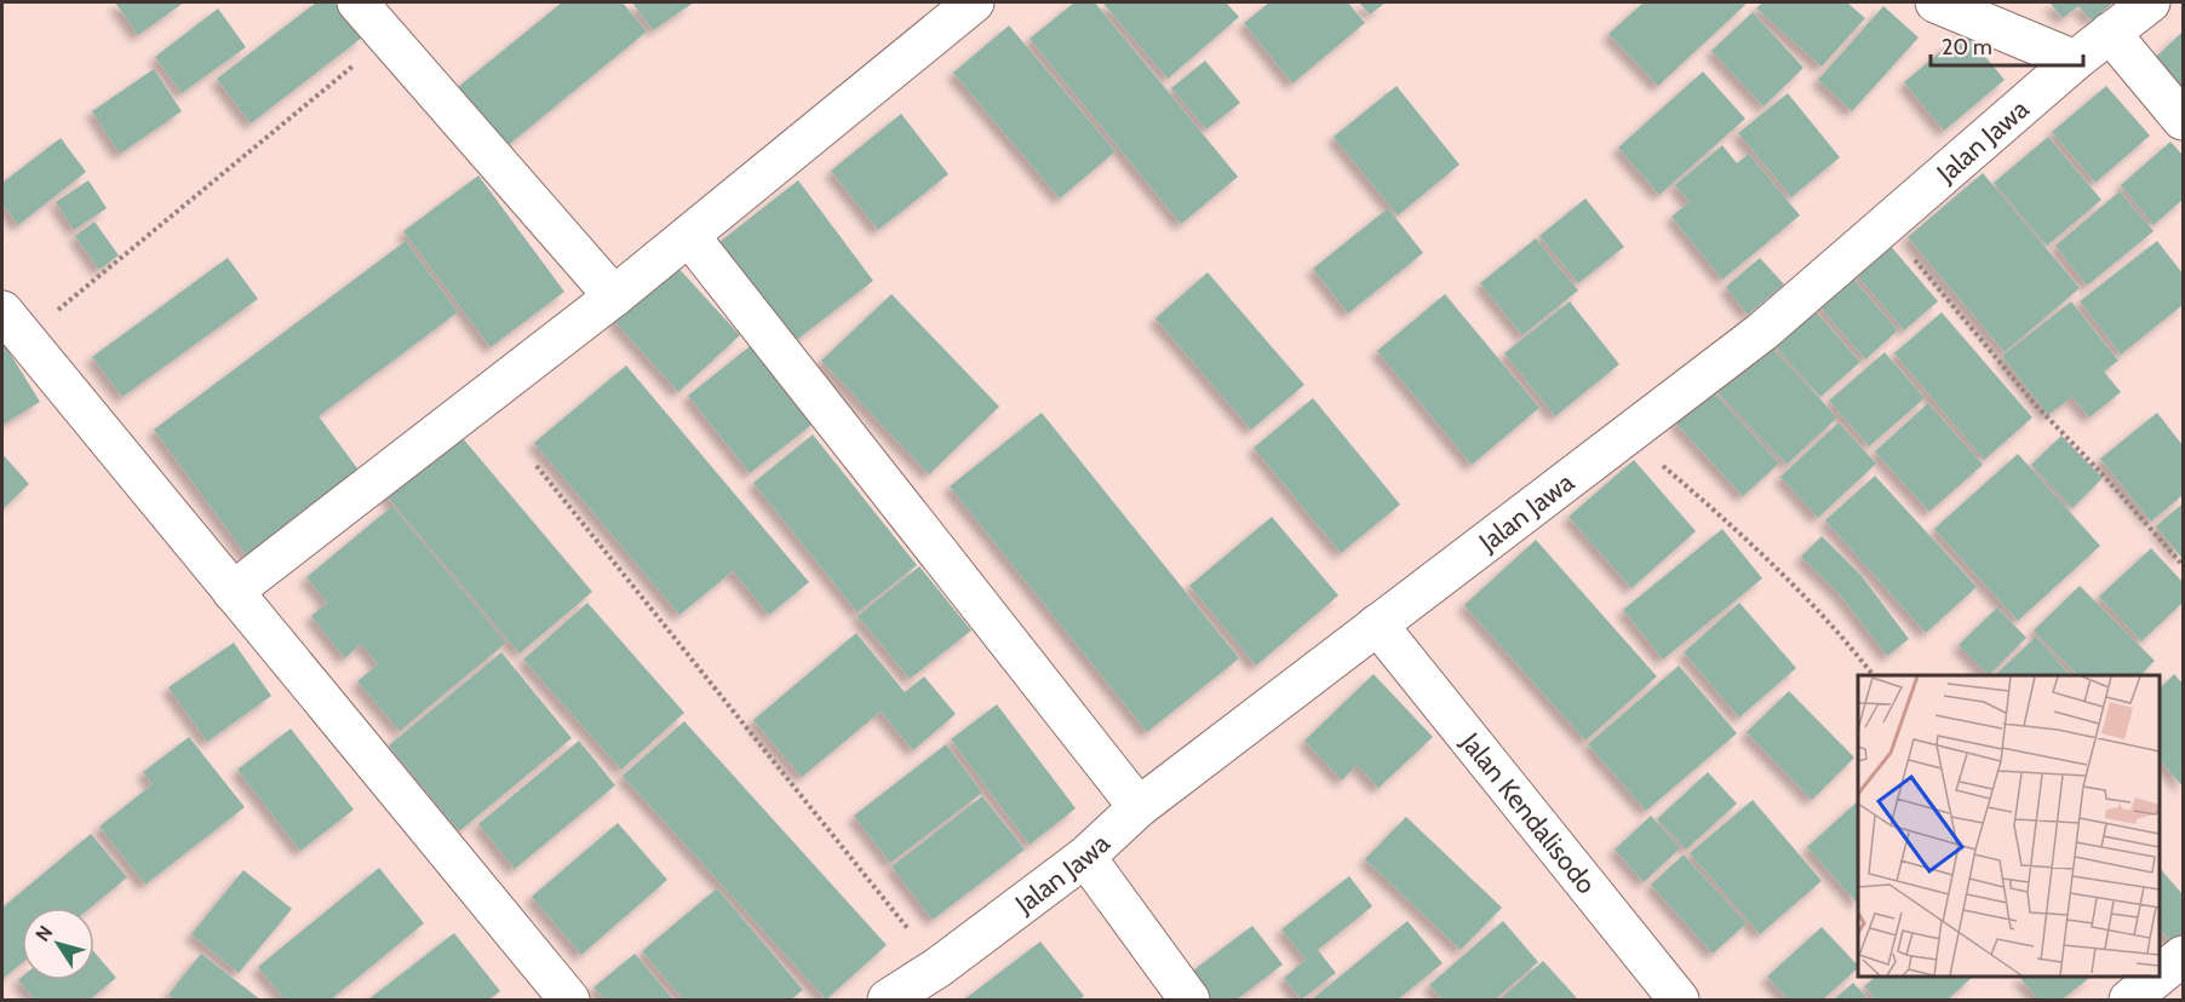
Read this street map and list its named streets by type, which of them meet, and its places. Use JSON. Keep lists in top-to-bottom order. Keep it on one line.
{"streets":{"street":["Jalan Jawa","Jalan Kendalisodo"]},"crossings":[["Jalan Jawa","Jalan Kendalisodo"]],"scale_bar":"20 m","north":"top left"}
